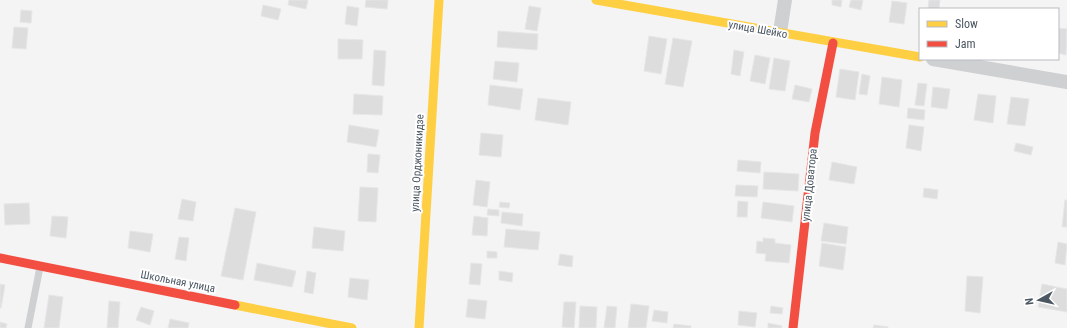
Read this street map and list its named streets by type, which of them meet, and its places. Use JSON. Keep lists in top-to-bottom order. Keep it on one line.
{"streets":{"street":["улица Шейко","улица Орджоникидзе","улица Доватора","Школьная улица"]},"crossings":[["улица Шейко","улица Доватора"]],"legend":["Slow","Jam"],"north":"left"}
